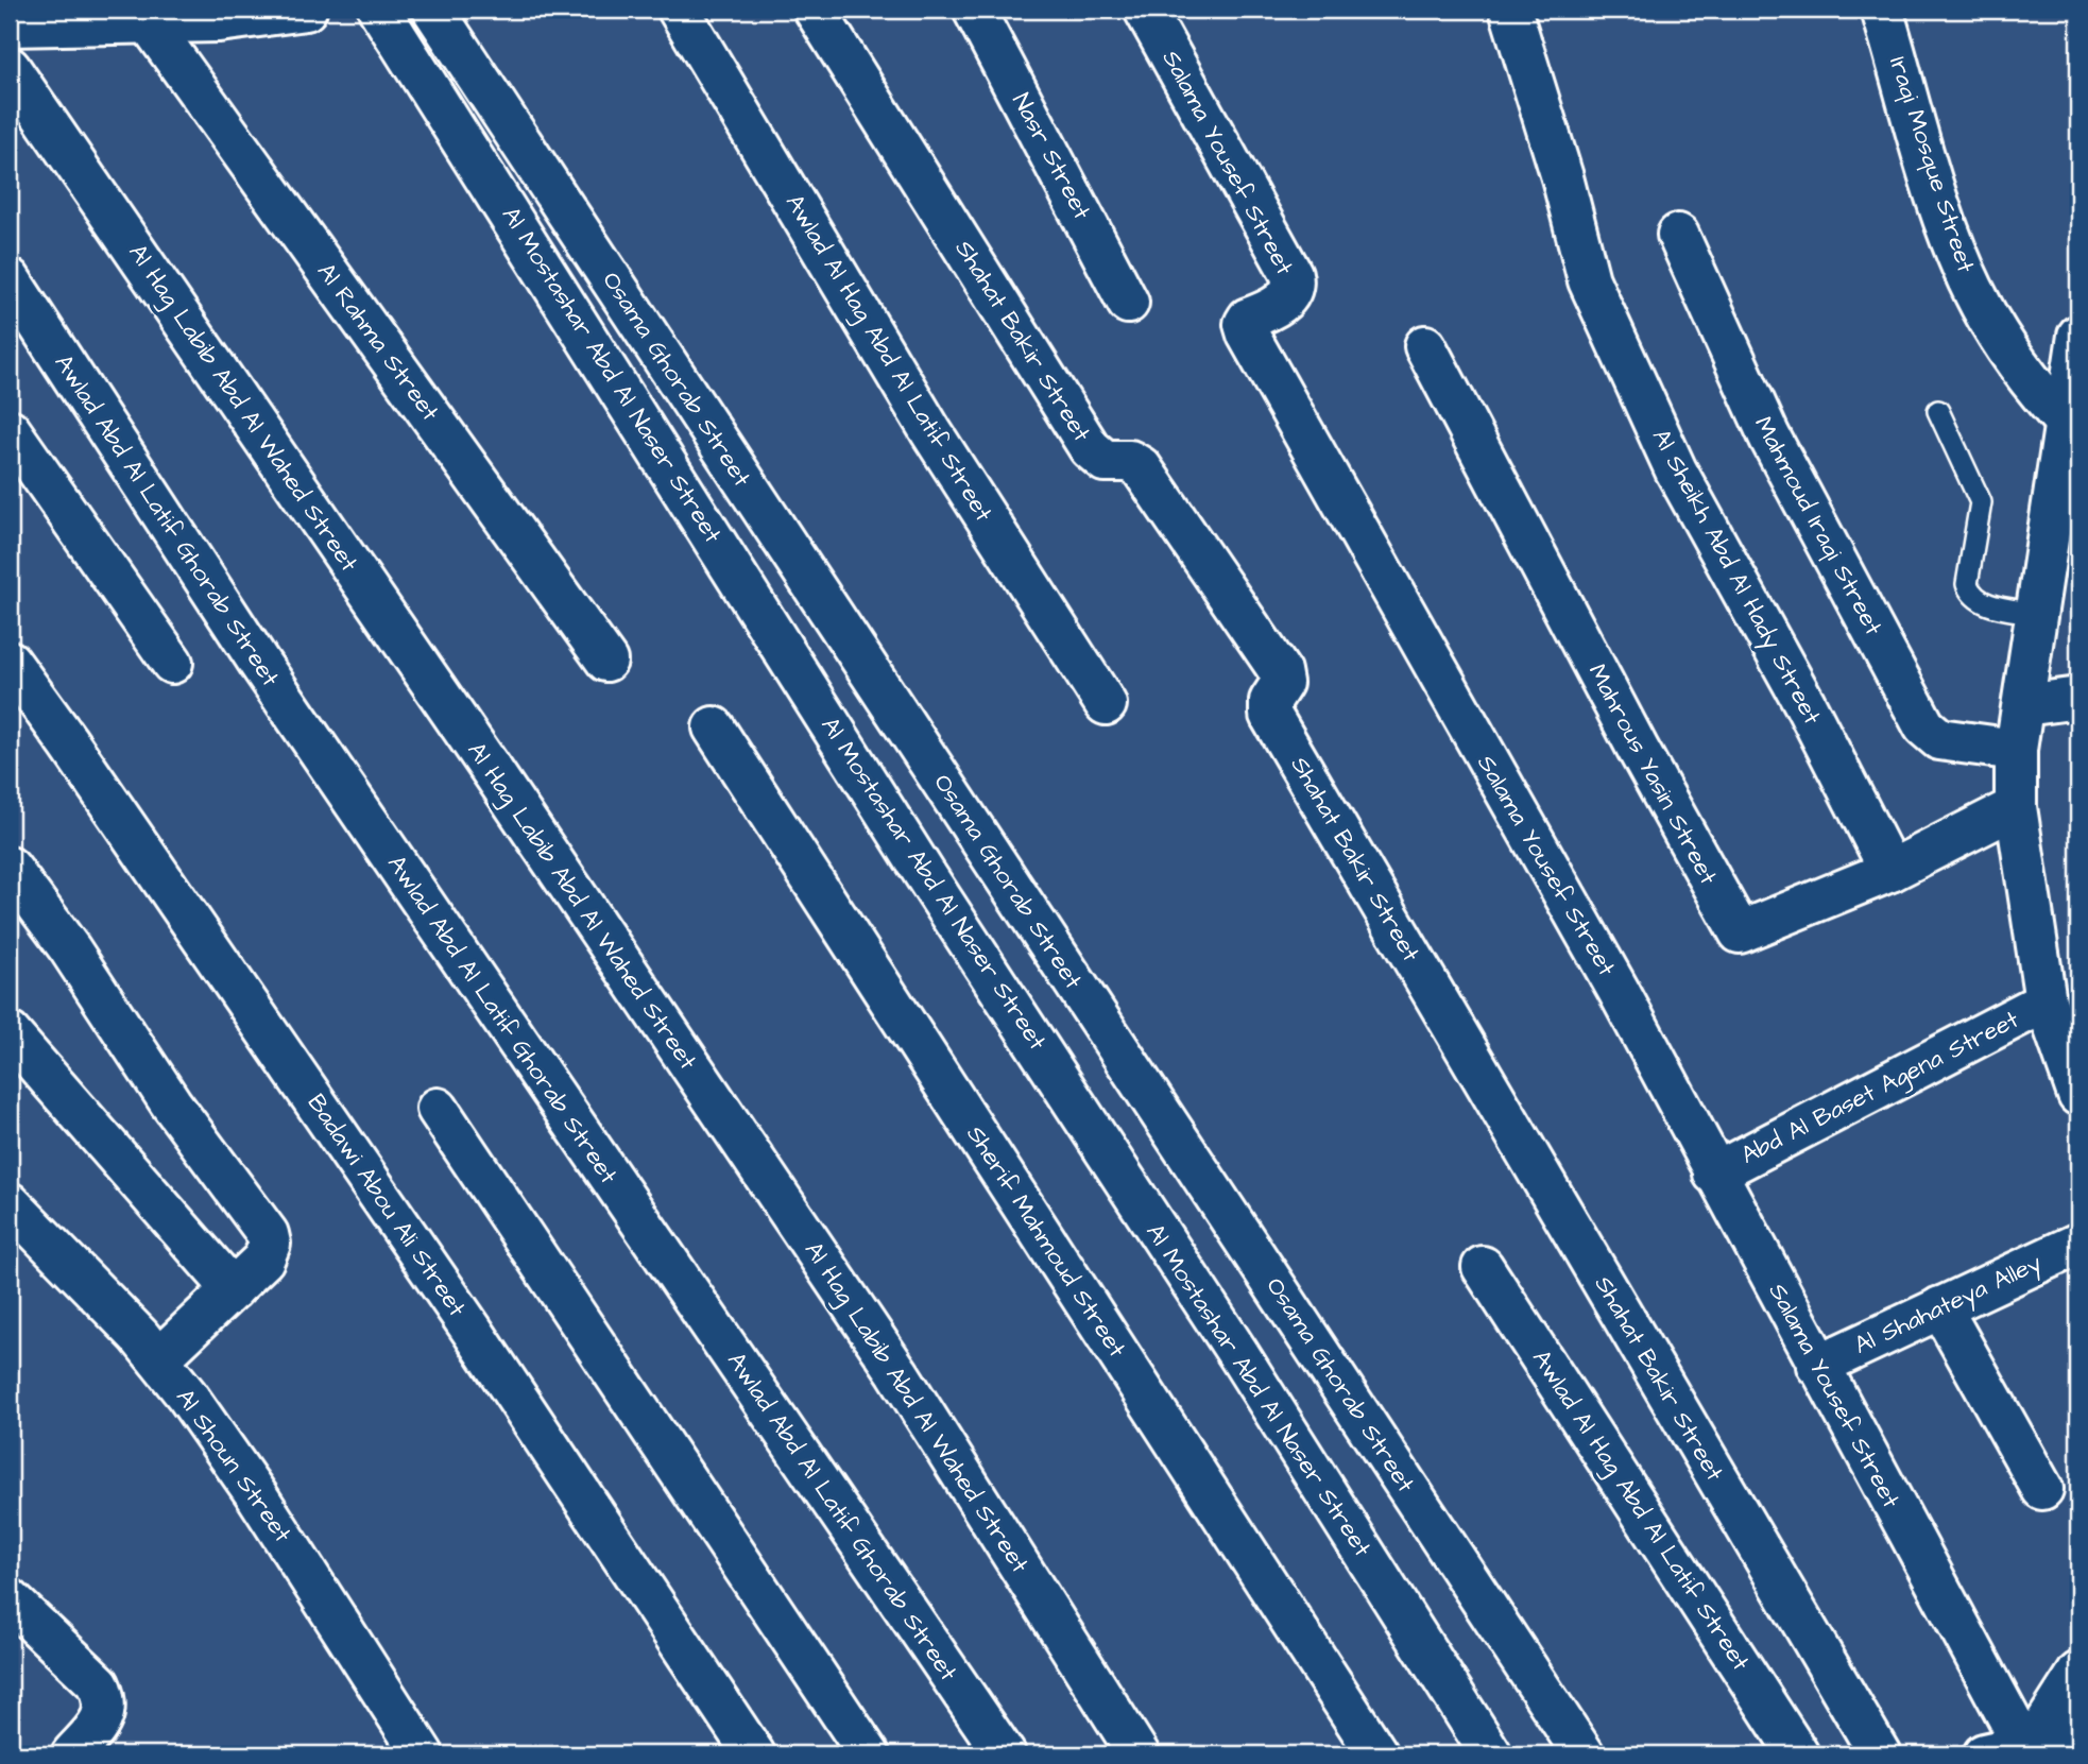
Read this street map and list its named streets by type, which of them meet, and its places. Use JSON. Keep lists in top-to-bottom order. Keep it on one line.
{"streets":{"street":["Nasr Street","Salama Yousef Street","Iraqi Mosque Street","Shahat Bakir Street","Al Rahma Street","Awlad Al Hag Abd Al Latif Street","Al Mostashar Abd Al Naser Street","Osama Ghorab Street","Al Hag Labib Abd Al Wahed Street","Awlad Abd Al Latif Ghorab Street","Mahmoud Iraqi Street","Al Sheikh Abd Al Hady Street","Mahrous Yasin Street","Abd Al Baset Agena Street","Badawi Abou Ali Street","Sherif Mahmoud Street","Al Shahateya Alley","Al Shoun Street"]},"crossings":[["Salama Yousef Street","Abd Al Baset Agena Street"],["Salama Yousef Street","Al Shahateya Alley"],["Al Sheikh Abd Al Hady Street","Mahrous Yasin Street"]]}
